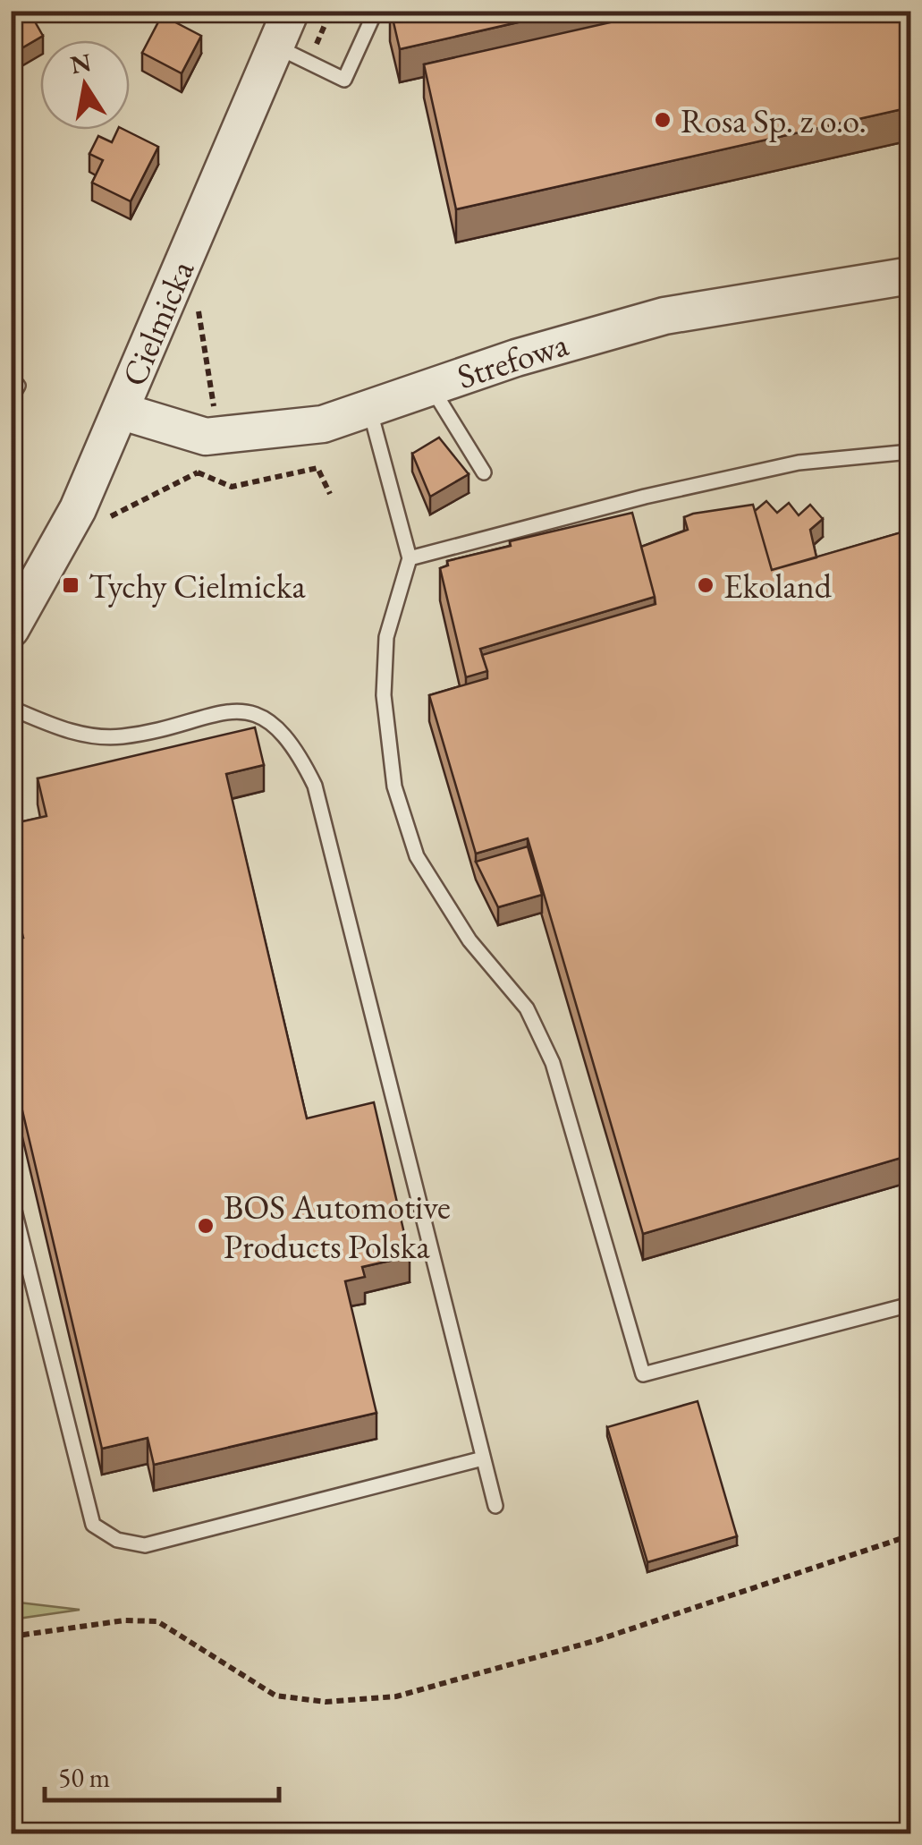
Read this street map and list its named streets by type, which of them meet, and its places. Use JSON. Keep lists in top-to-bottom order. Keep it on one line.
{"streets":{"street":["Cielmicka","Strefowa"]},"crossings":[["Cielmicka","Strefowa"]],"places":{"other":["Rosa Sp. z o.o.","Ekoland","BOS Automotive Products Polska"],"transit":["Tychy Cielmicka"]},"scale_bar":"50 m","north":"top"}
